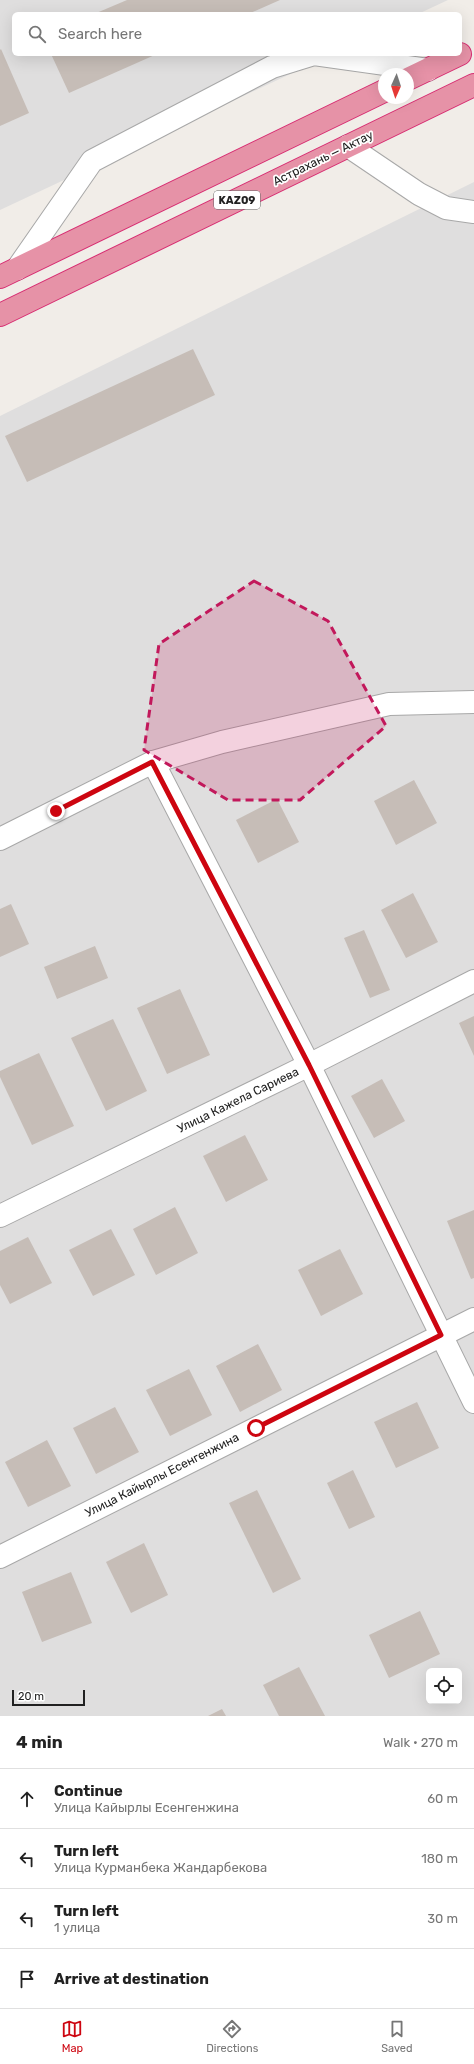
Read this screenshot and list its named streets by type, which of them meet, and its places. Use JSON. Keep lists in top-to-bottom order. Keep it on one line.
{"streets":{"highway":["Астрахань — Актау","KAZ09"],"street":["Улица Кажела Сариева","Улица Кайырлы Есенгенжина"]},"scale_bar":"20 m","north":"bottom","page":{"search":"Search here","scale":"20 m","heading":["4 min","Walk · 270 m"],"list":[["Continue","Улица Кайырлы Есенгенжина","60 m"],["Turn left","Улица Курманбека Жандарбекова","180 m"],["Turn left","1 улица","30 m"],"Arrive at destination"],"nav":["Map","Directions","Saved"]}}
